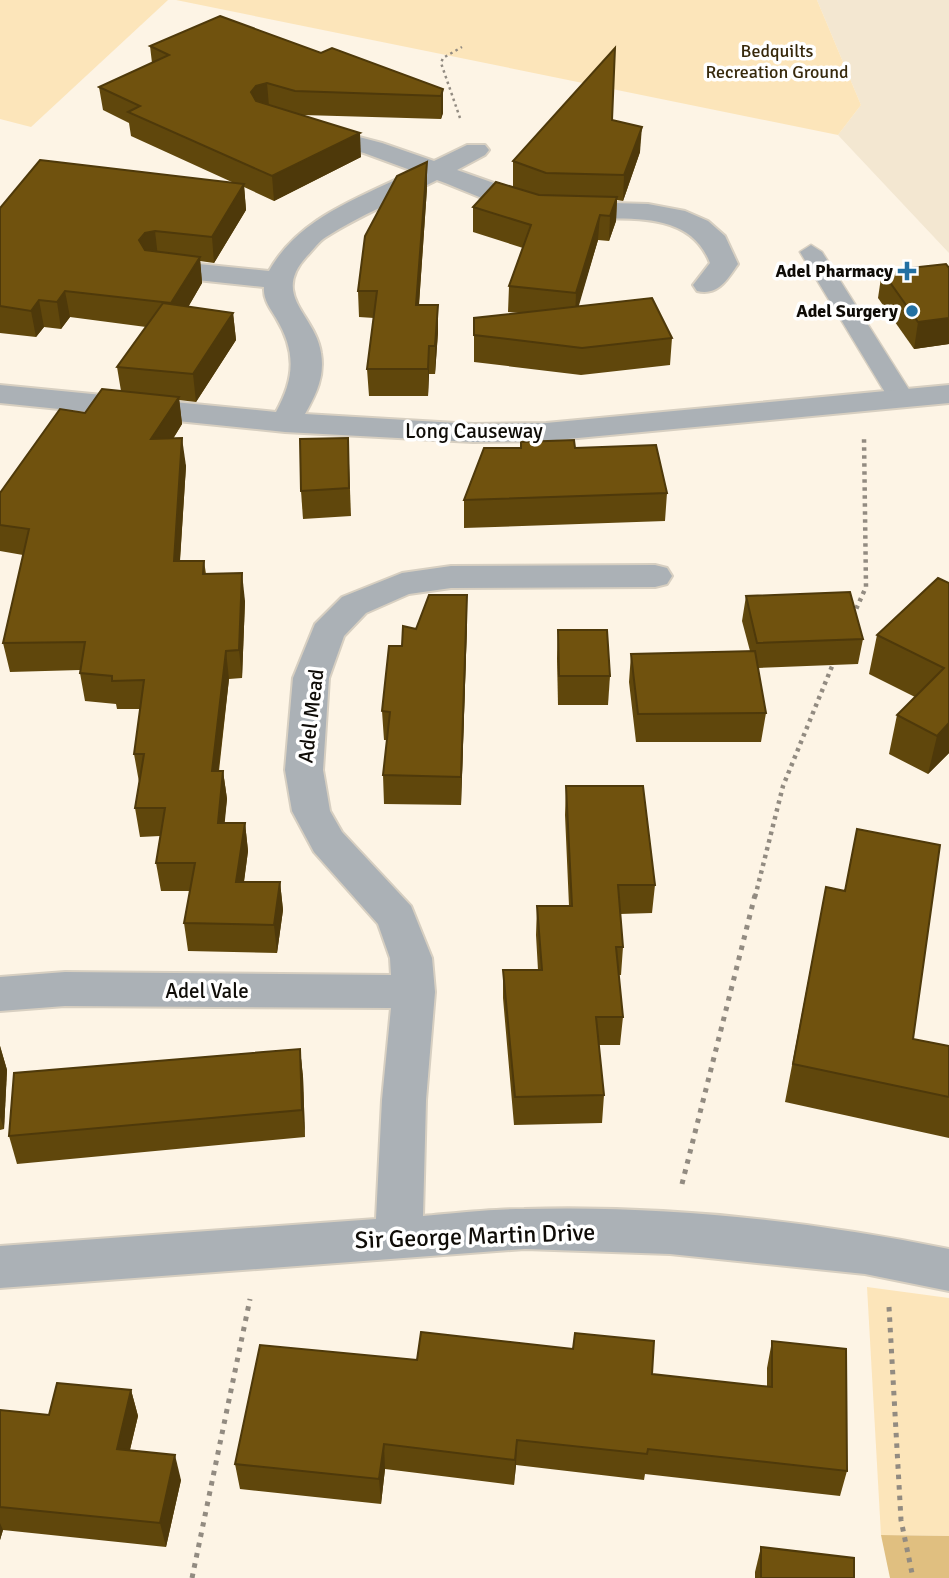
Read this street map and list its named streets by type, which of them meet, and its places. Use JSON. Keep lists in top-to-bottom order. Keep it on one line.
{"streets":{"street":["Long Causeway","Adel Mead","Adel Vale","Sir George Martin Drive"]},"crossings":[["Adel Mead","Adel Vale"],["Adel Mead","Sir George Martin Drive"]],"parks":["Bedquilts Recreation Ground"],"places":{"health":["Adel Pharmacy"],"other":["Adel Surgery"]}}
